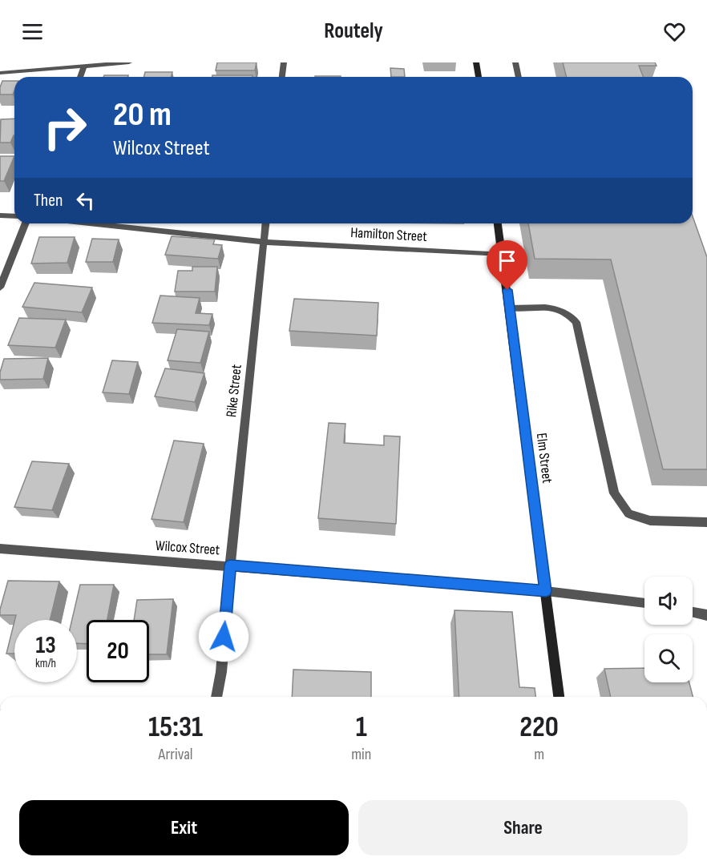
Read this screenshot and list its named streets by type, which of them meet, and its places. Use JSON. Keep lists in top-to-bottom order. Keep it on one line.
{"streets":{"main road":["Elm Street"],"street":["Hamilton Street","Rike Street","Wilcox Street"]},"crossings":[["Hamilton Street","Rike Street"],["Hamilton Street","Elm Street"],["Rike Street","Wilcox Street"],["Elm Street","Wilcox Street"]],"page":{"header":"Routely","turn":["20 m","Wilcox Street"],"then":"Then","speed":"13 km/h","limit":"20","eta":["15:31","Arrival","1","min","220","m"],"buttons":["Exit","Share"]}}
